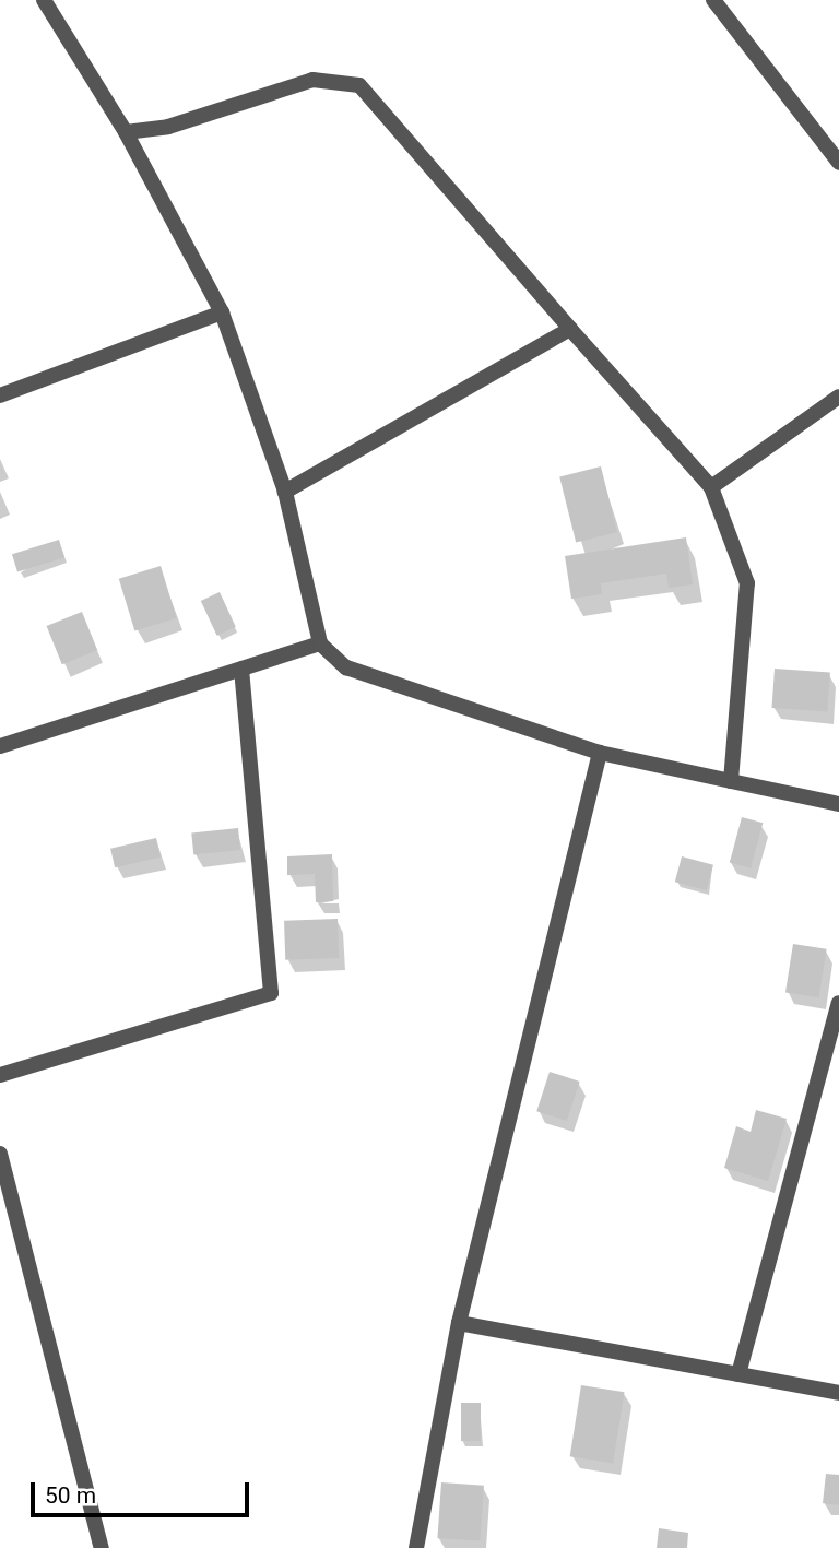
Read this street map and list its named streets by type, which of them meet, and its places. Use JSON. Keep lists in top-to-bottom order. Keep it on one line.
{"scale_bar":"50 m"}
